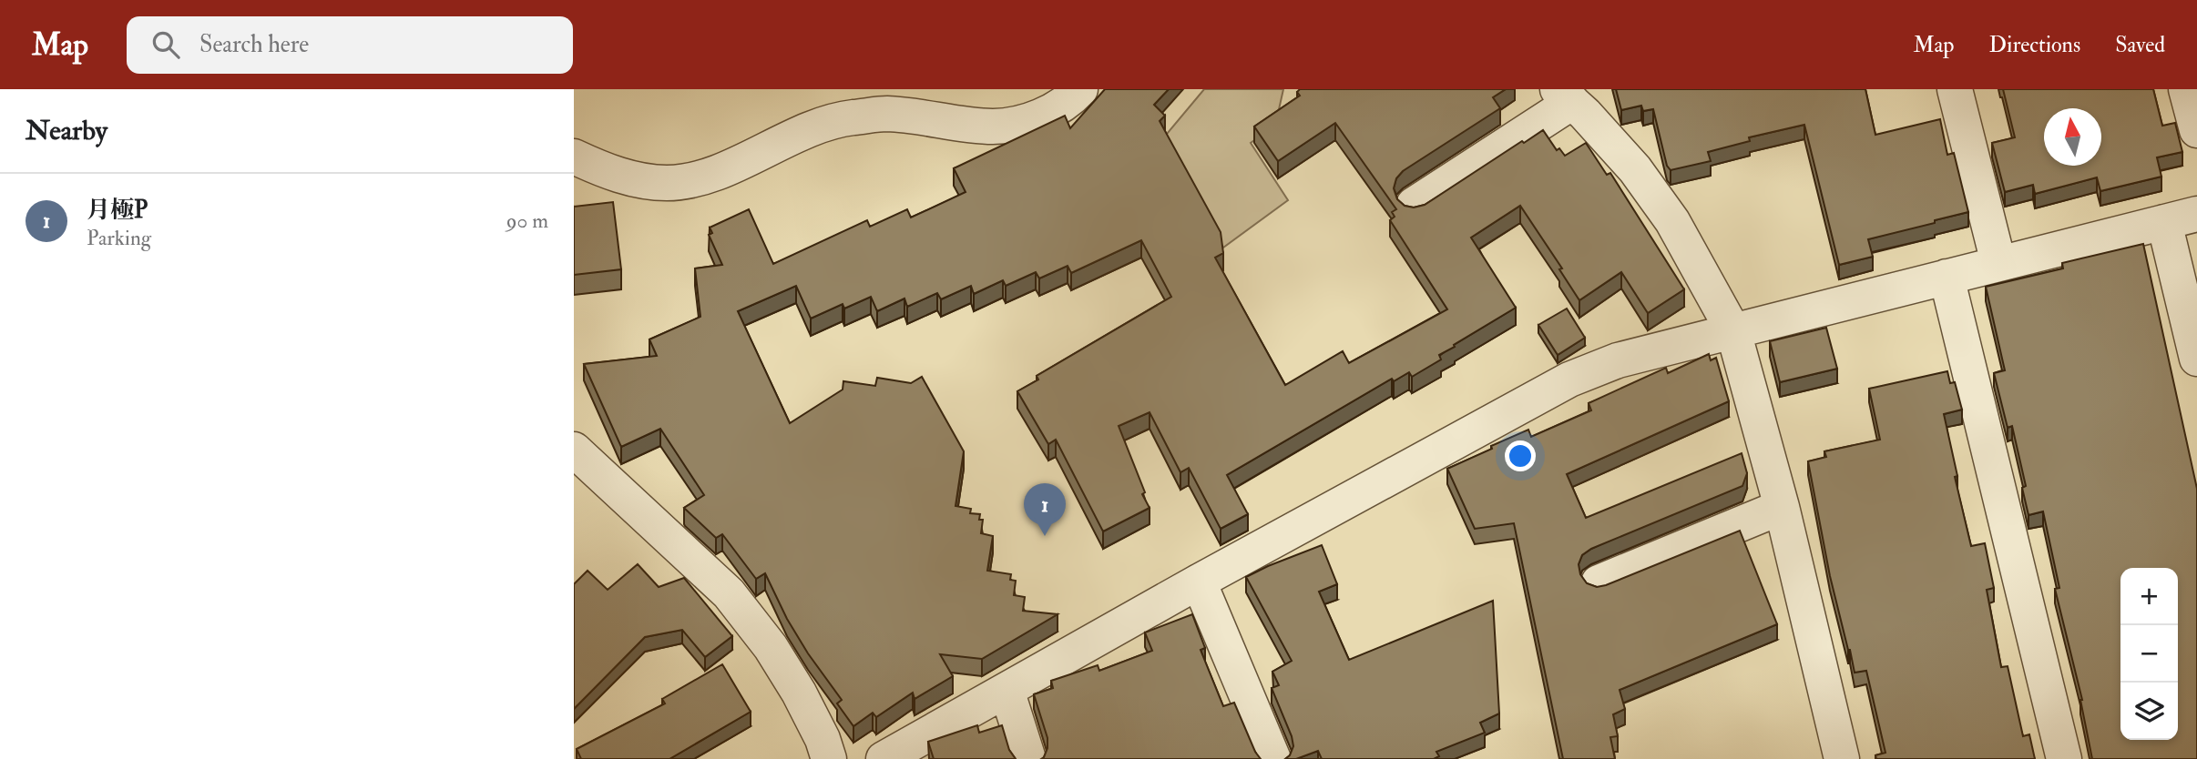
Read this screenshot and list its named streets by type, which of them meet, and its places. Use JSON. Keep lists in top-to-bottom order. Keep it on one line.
{"north":"top","page":{"header":"Map","search":"Search here","nav":["Map","Directions","Saved"],"heading":"Nearby","list":[{"mark":"1","name":"月極P","note":"Parking","value":"90 m"}],"pins":"1","map_buttons":["+","−"]}}
